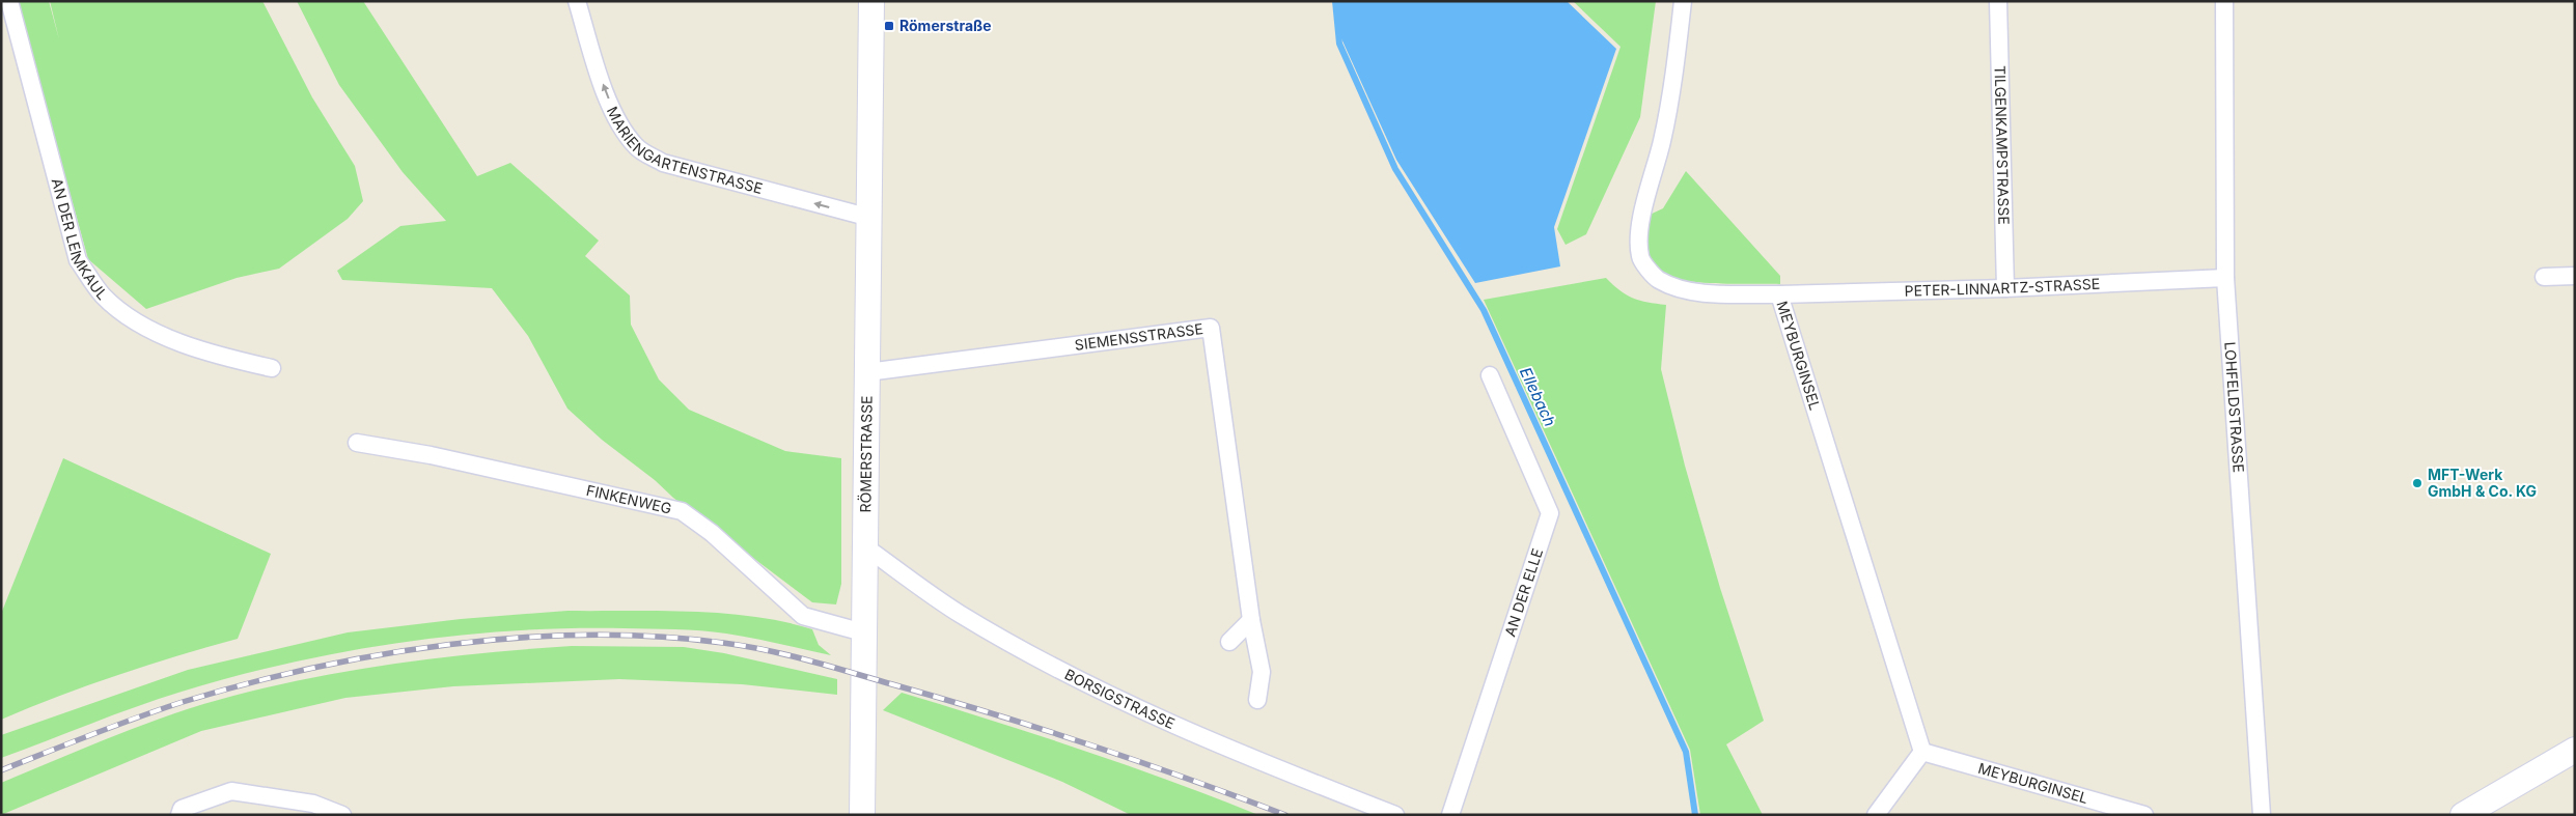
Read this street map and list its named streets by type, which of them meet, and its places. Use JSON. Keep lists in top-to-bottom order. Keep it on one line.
{"streets":{"main road":["RÖMERSTRASSE"],"street":["TILGENKAMPSTRASSE","MARIENGARTENSTRASSE","AN DER LEIMKAUL","PETER-LINNARTZ-STRASSE","SIEMENSSTRASSE","MEYBURGINSEL","LOHFELDSTRASSE","FINKENWEG","AN DER ELLE","BORSIGSTRASSE"]},"crossings":[["TILGENKAMPSTRASSE","PETER-LINNARTZ-STRASSE"],["MARIENGARTENSTRASSE","RÖMERSTRASSE"],["PETER-LINNARTZ-STRASSE","MEYBURGINSEL"],["PETER-LINNARTZ-STRASSE","LOHFELDSTRASSE"],["SIEMENSSTRASSE","RÖMERSTRASSE"],["RÖMERSTRASSE","FINKENWEG"],["RÖMERSTRASSE","BORSIGSTRASSE"]],"one_way":["MARIENGARTENSTRASSE"],"water":["Ellebach"],"places":{"transit":["Römerstraße"],"other":["MFT-Werk GmbH & Co. KG"]}}
